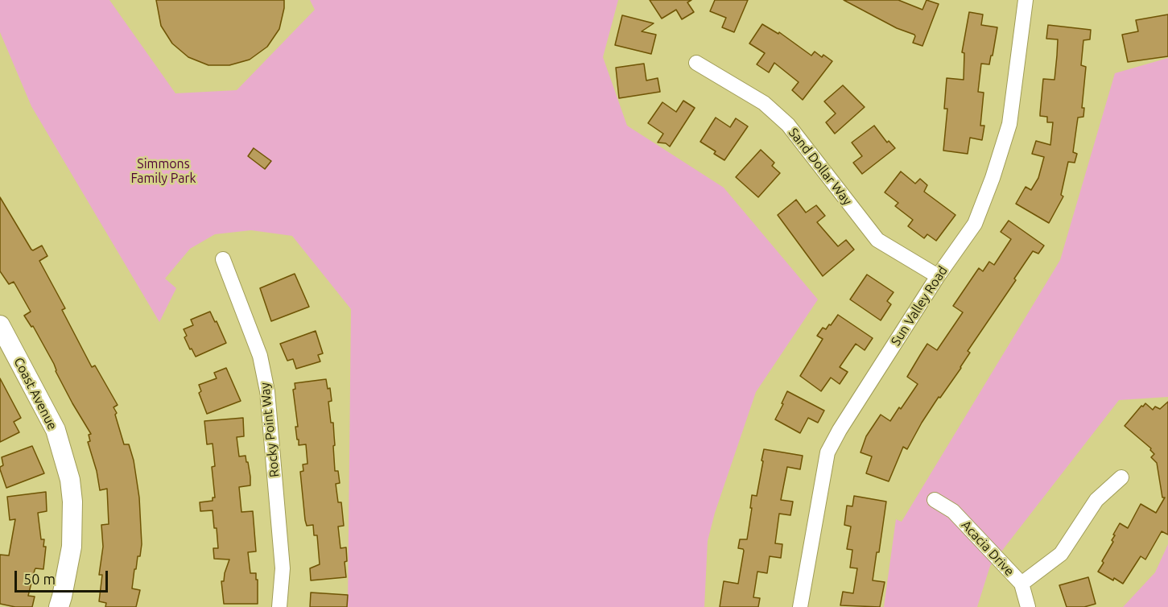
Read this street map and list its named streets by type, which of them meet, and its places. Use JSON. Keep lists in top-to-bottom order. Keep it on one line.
{"streets":{"street":["Sand Dollar Way","Sun Valley Road","Coast Avenue","Rocky Point Way","Acacia Drive"]},"crossings":[["Sand Dollar Way","Sun Valley Road"]],"parks":["Simmons Family Park"],"scale_bar":"50 m"}
